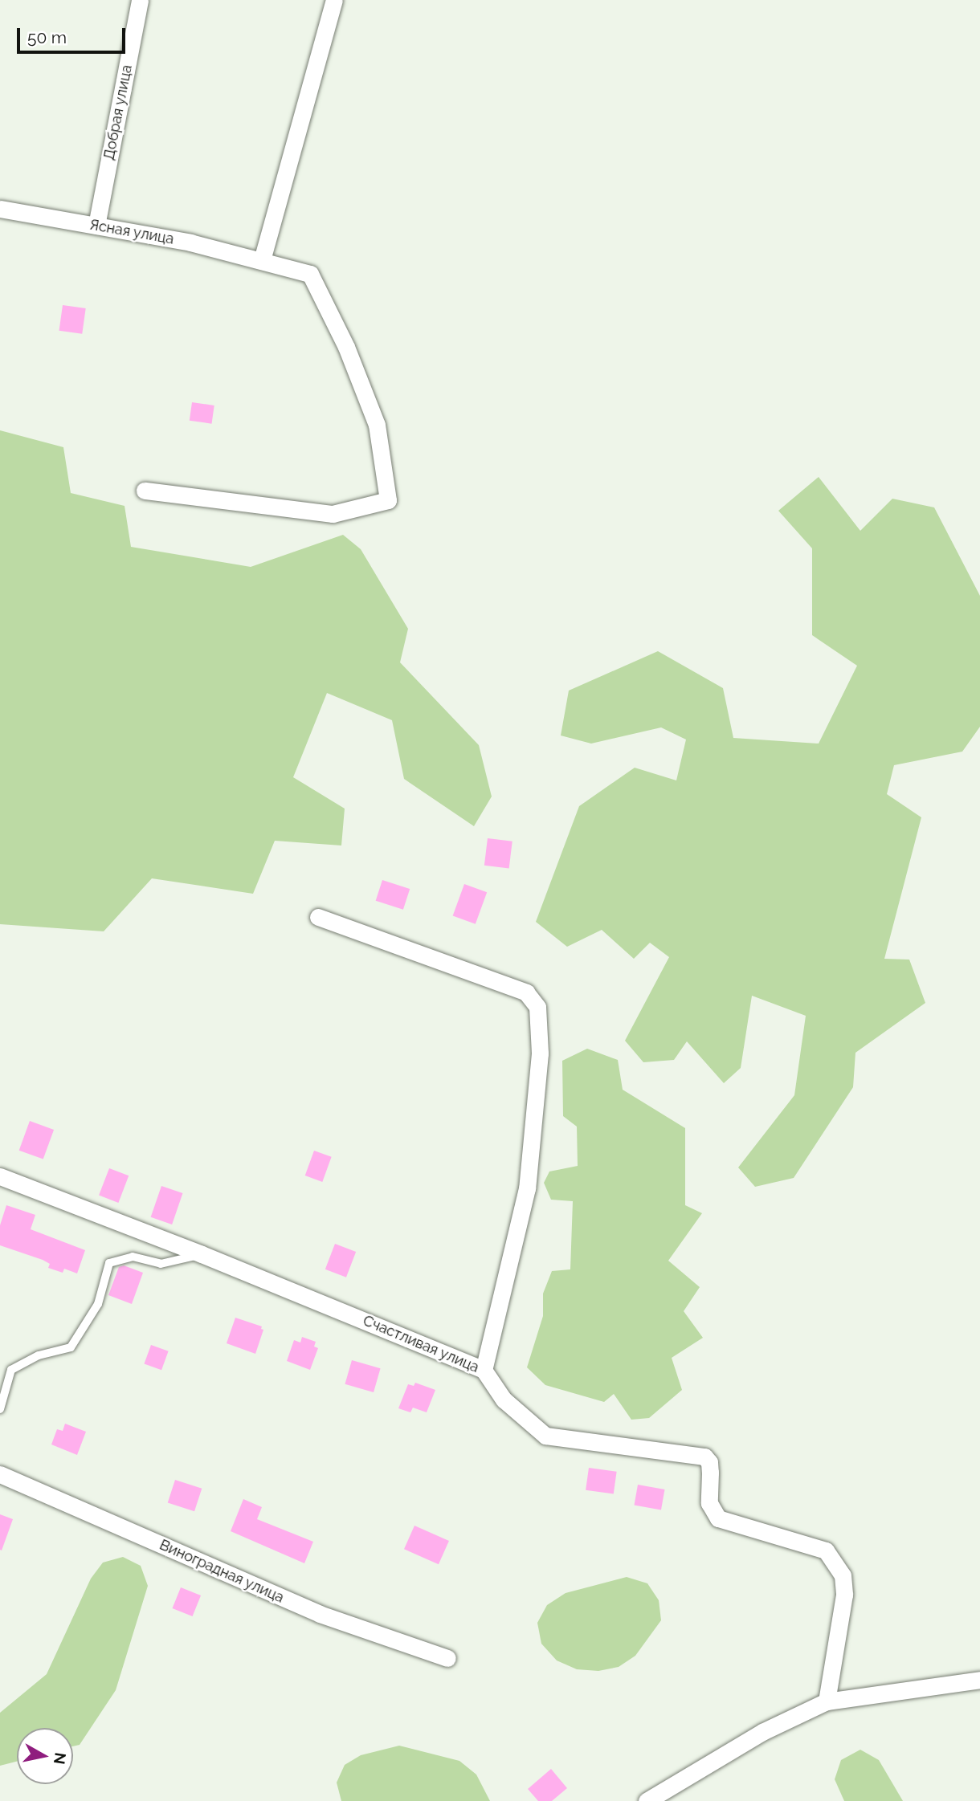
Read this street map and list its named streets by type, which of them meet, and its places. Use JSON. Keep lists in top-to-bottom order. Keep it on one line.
{"streets":{"street":["Добрая улица","Ясная улица","Счастливая улица","Виноградная улица"]},"crossings":[["Добрая улица","Ясная улица"]],"scale_bar":"50 m","north":"right"}
